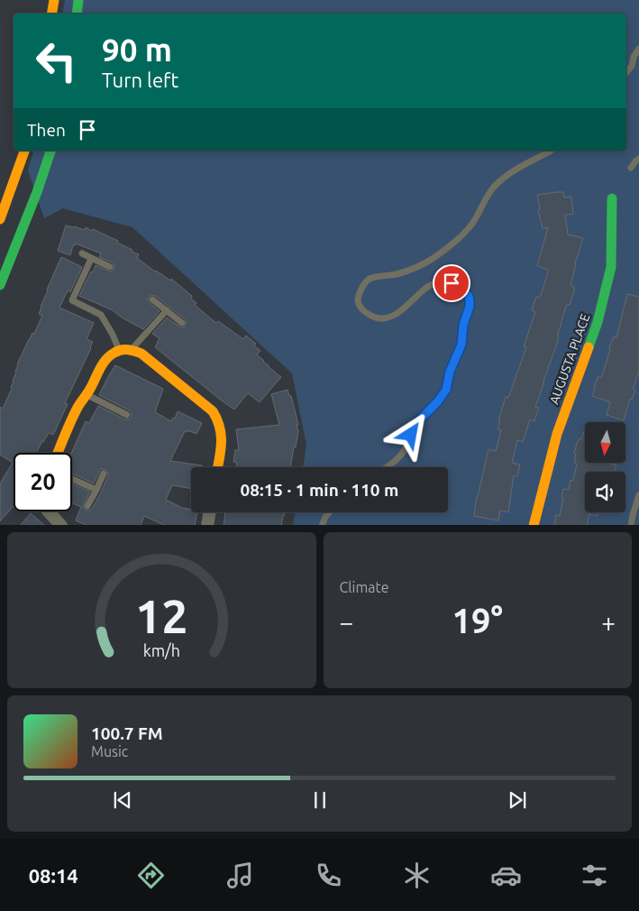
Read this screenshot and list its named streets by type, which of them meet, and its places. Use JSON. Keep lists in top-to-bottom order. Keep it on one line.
{"streets":{"street":["AUGUSTA PLACE"]},"north":"bottom","page":{"turn":["90 m","Turn left"],"then":"Then","limit":"20","trip":"08:15 · 1 min · 110 m","tile":"Climate","heat":["−","19°","+"],"song":["100.7 FM","Music"],"tabs":"08:14","gauge":["12","km/h"]}}
